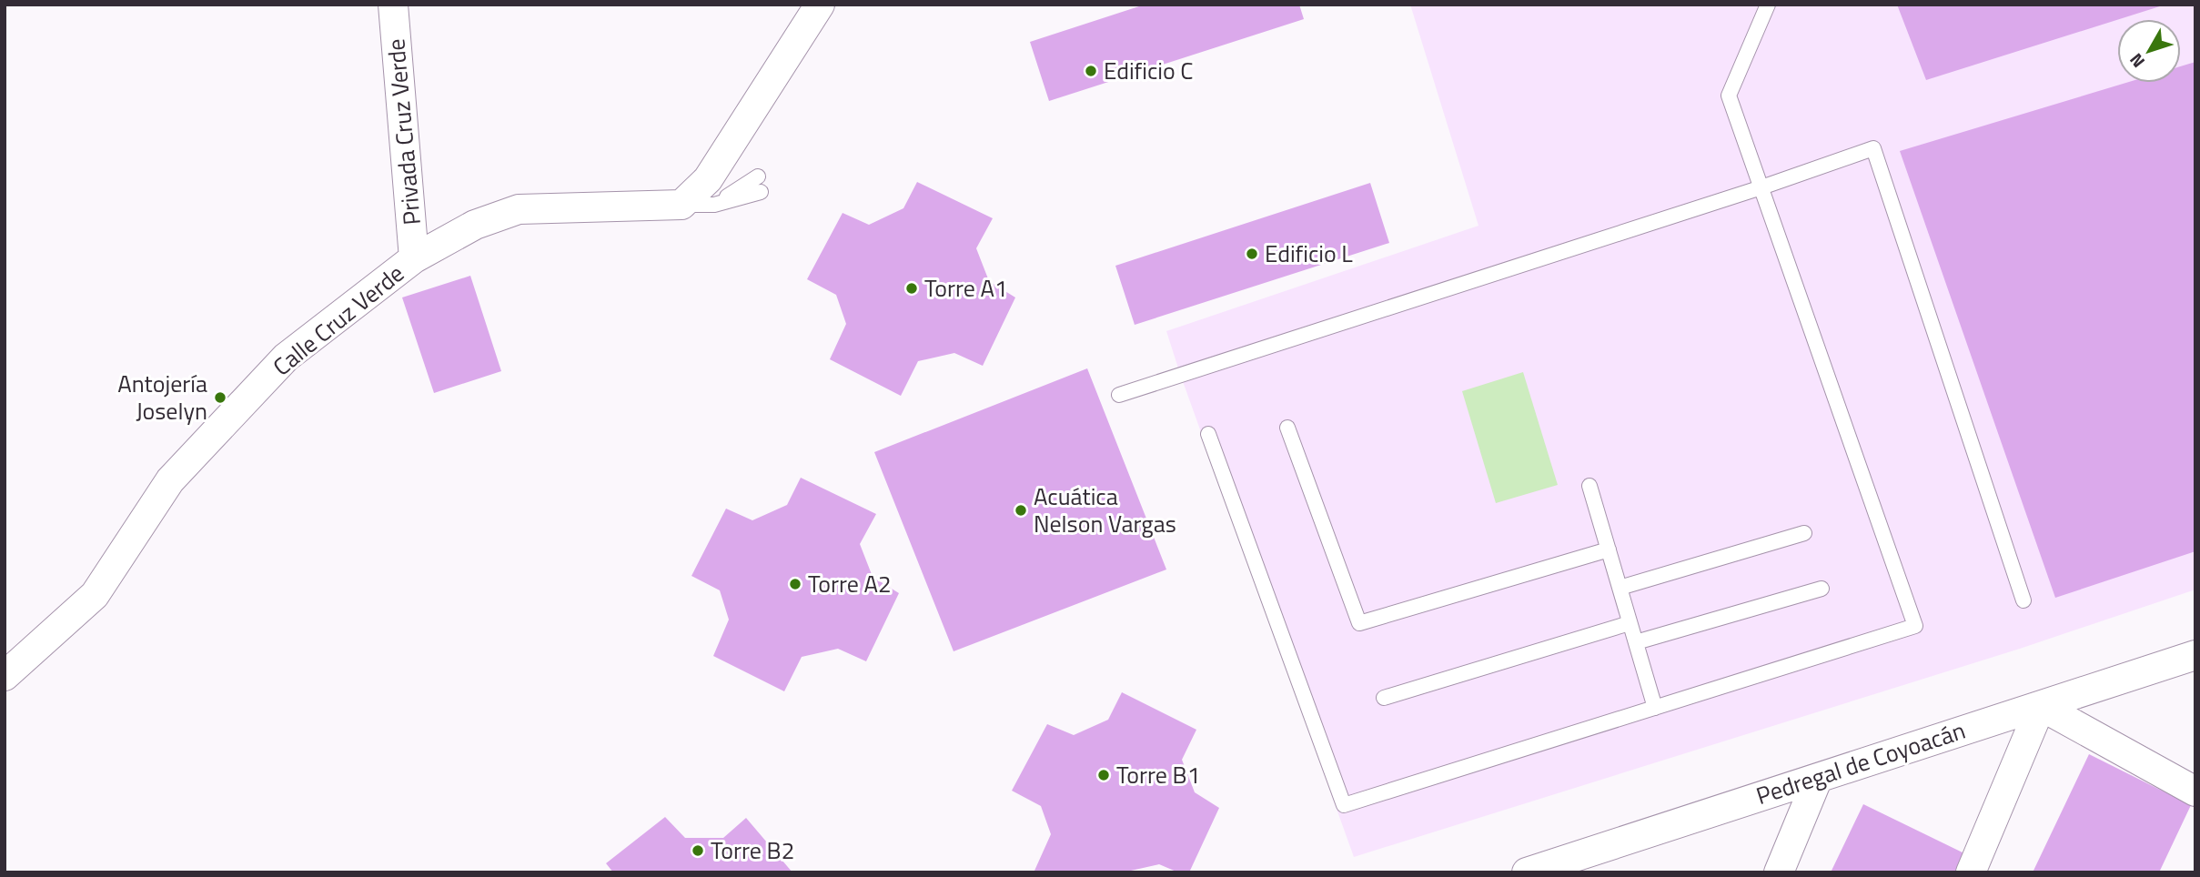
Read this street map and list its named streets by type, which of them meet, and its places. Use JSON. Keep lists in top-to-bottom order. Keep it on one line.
{"streets":{"street":["Privada Cruz Verde","Calle Cruz Verde","Pedregal de Coyoacán"]},"crossings":[["Privada Cruz Verde","Calle Cruz Verde"]],"places":["Edificio C","Edificio L","Torre A1","Antojería Joselyn","Acuática Nelson Vargas","Torre A2","Torre B1","Torre B2"],"north":"bottom left"}
